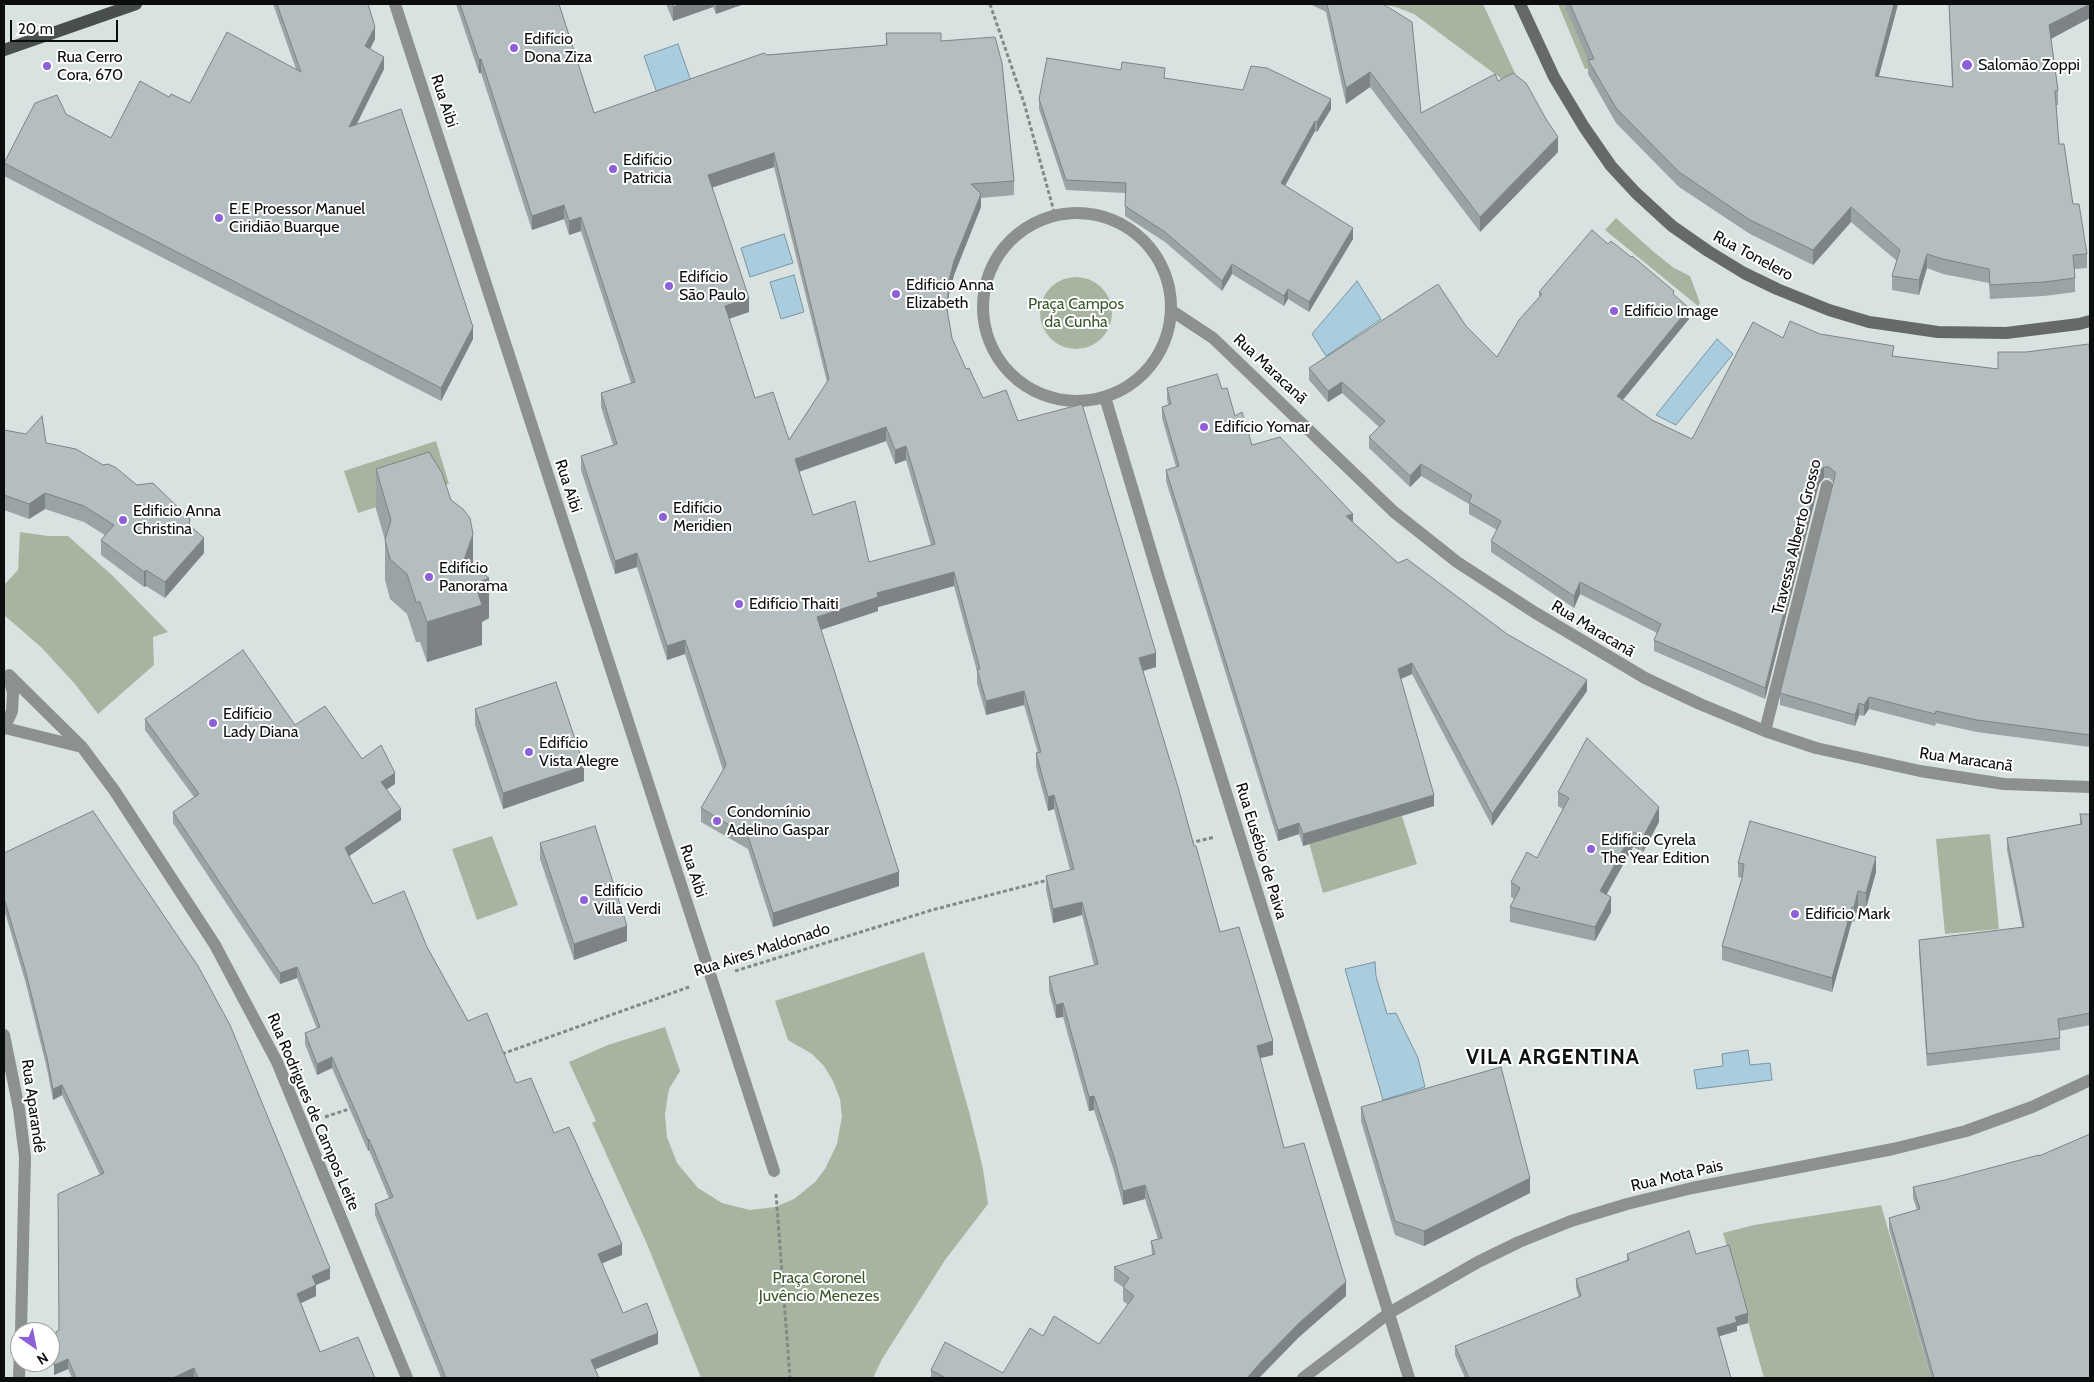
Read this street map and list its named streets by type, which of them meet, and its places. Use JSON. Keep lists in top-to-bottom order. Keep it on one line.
{"streets":{"street":["Rua Aibi","Rua Tonelero","Rua Maracanã","Travessa Alberto Grosso","Rua Eusébio de Paiva","Rua Aparandê","Rua Rodrigues de Campos Leite","Rua Mota Pais"],"path":["Rua Aires Maldonado"]},"crossings":[["Rua Aibi","Rua Aires Maldonado"],["Rua Maracanã","Travessa Alberto Grosso"],["Rua Eusébio de Paiva","Rua Mota Pais"]],"districts":["VILA ARGENTINA"],"parks":["Praça Campos da Cunha","Praça Coronel Juvêncio Menezes"],"places":["Edifício Dona Ziza","Salomão Zoppi","Rua Cerro Cora, 670","Edifício Patricia","E.E Proessor Manuel Ciridião Buarque","Edifício São Paulo","Edificio Anna Elizabeth","Edifício Image","Edifício Yomar","Edifício Meridien","Edificio Anna Christina","Edifício Panorama","Edifício Thaiti","Edifício Lady Diana","Edifício Vista Alegre","Condomínio Adelino Gaspar","Edifício Cyrela The Year Edition","Edifício Villa Verdi","Edifício Mark"],"scale_bar":"20 m","north":"bottom right"}
